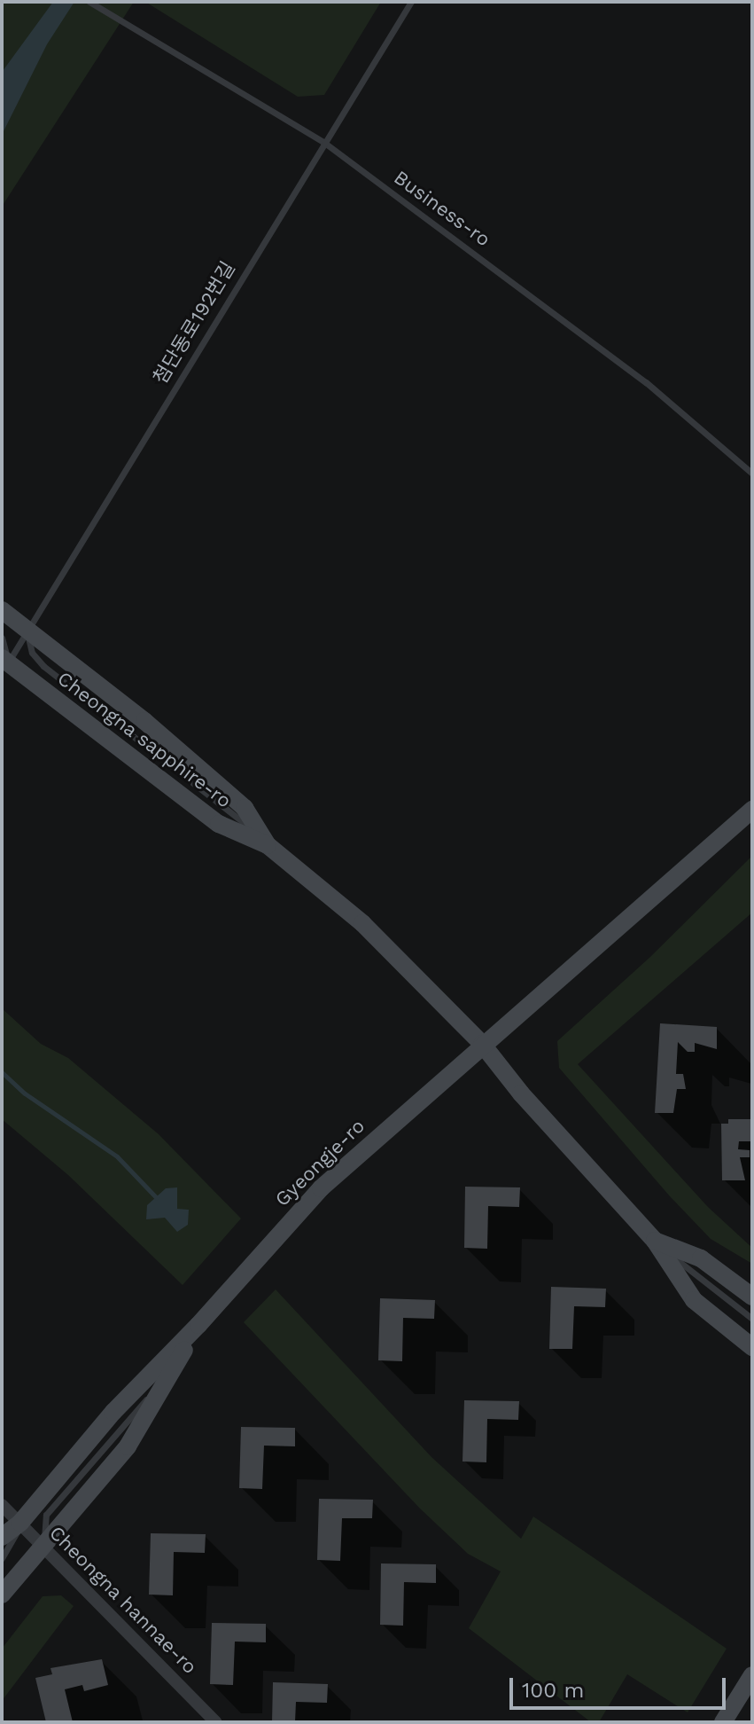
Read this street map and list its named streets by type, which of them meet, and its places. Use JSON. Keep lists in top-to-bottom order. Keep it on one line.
{"streets":{"main road":["Cheongna sapphire-ro","Gyeongje-ro"],"street":["Cheongna hannae-ro"],"lane":["Business-ro","첨단동로192번길"]},"crossings":[["Business-ro","첨단동로192번길"],["첨단동로192번길","Cheongna sapphire-ro"],["Gyeongje-ro","Cheongna hannae-ro"]],"scale_bar":"100 m"}
